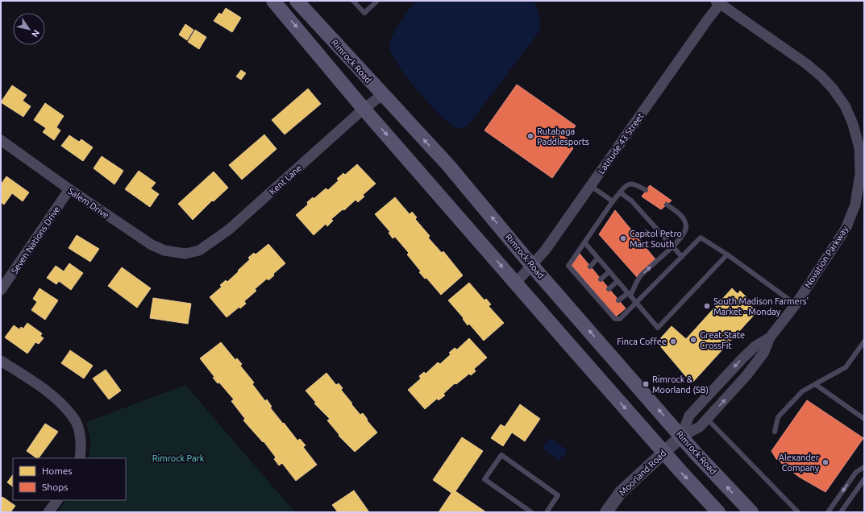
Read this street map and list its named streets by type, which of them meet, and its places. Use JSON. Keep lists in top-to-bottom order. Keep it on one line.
{"streets":{"main road":["Rimrock Road"],"street":["Latitude 43 Street","Kent Lane","Salem Drive","Seven Nations Drive","Novation Parkway","Moorland Road"]},"crossings":[["Rimrock Road","Latitude 43 Street"],["Rimrock Road","Kent Lane"],["Rimrock Road","Novation Parkway"],["Rimrock Road","Moorland Road"],["Latitude 43 Street","Novation Parkway"],["Kent Lane","Salem Drive"],["Salem Drive","Seven Nations Drive"],["Novation Parkway","Moorland Road"]],"parks":["Rimrock Park"],"places":{"other":["Rutabaga Paddlesports","Capitol Petro Mart South","South Madison Farmers' Market - Monday","Great State CrossFit","Finca Coffee","Alexander Company"],"transit":["Rimrock & Moorland (SB)"]},"legend":["Homes","Shops"],"north":"bottom right"}
